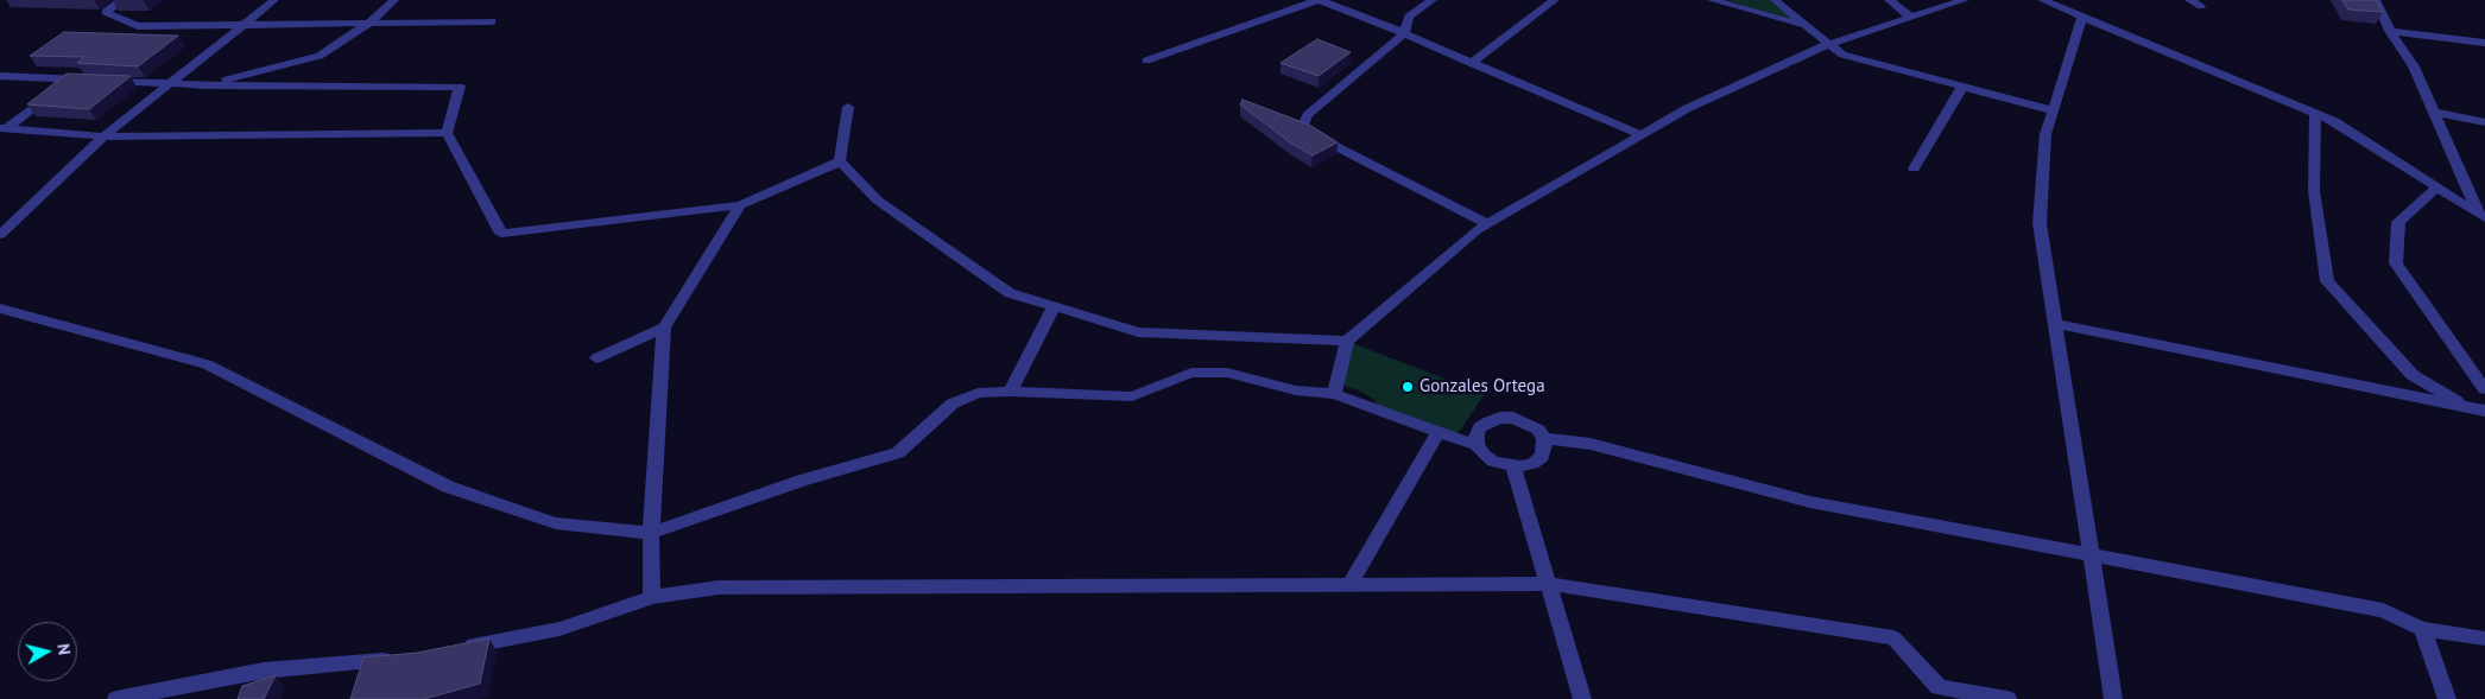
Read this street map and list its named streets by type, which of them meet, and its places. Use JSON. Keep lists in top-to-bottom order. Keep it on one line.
{"places":["Gonzales Ortega"],"north":"right"}
